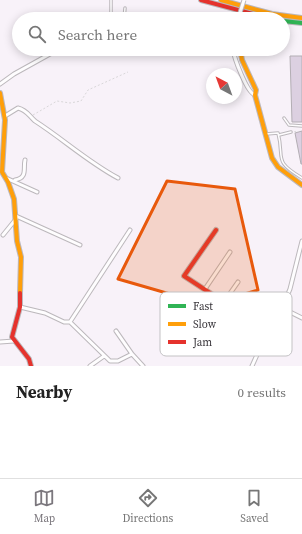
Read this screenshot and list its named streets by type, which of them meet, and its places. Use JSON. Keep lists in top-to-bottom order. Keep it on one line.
{"legend":["Fast","Slow","Jam"],"north":"top left","page":{"search":"Search here","heading":["Nearby","0 results"],"nav":["Map","Directions","Saved"]}}
